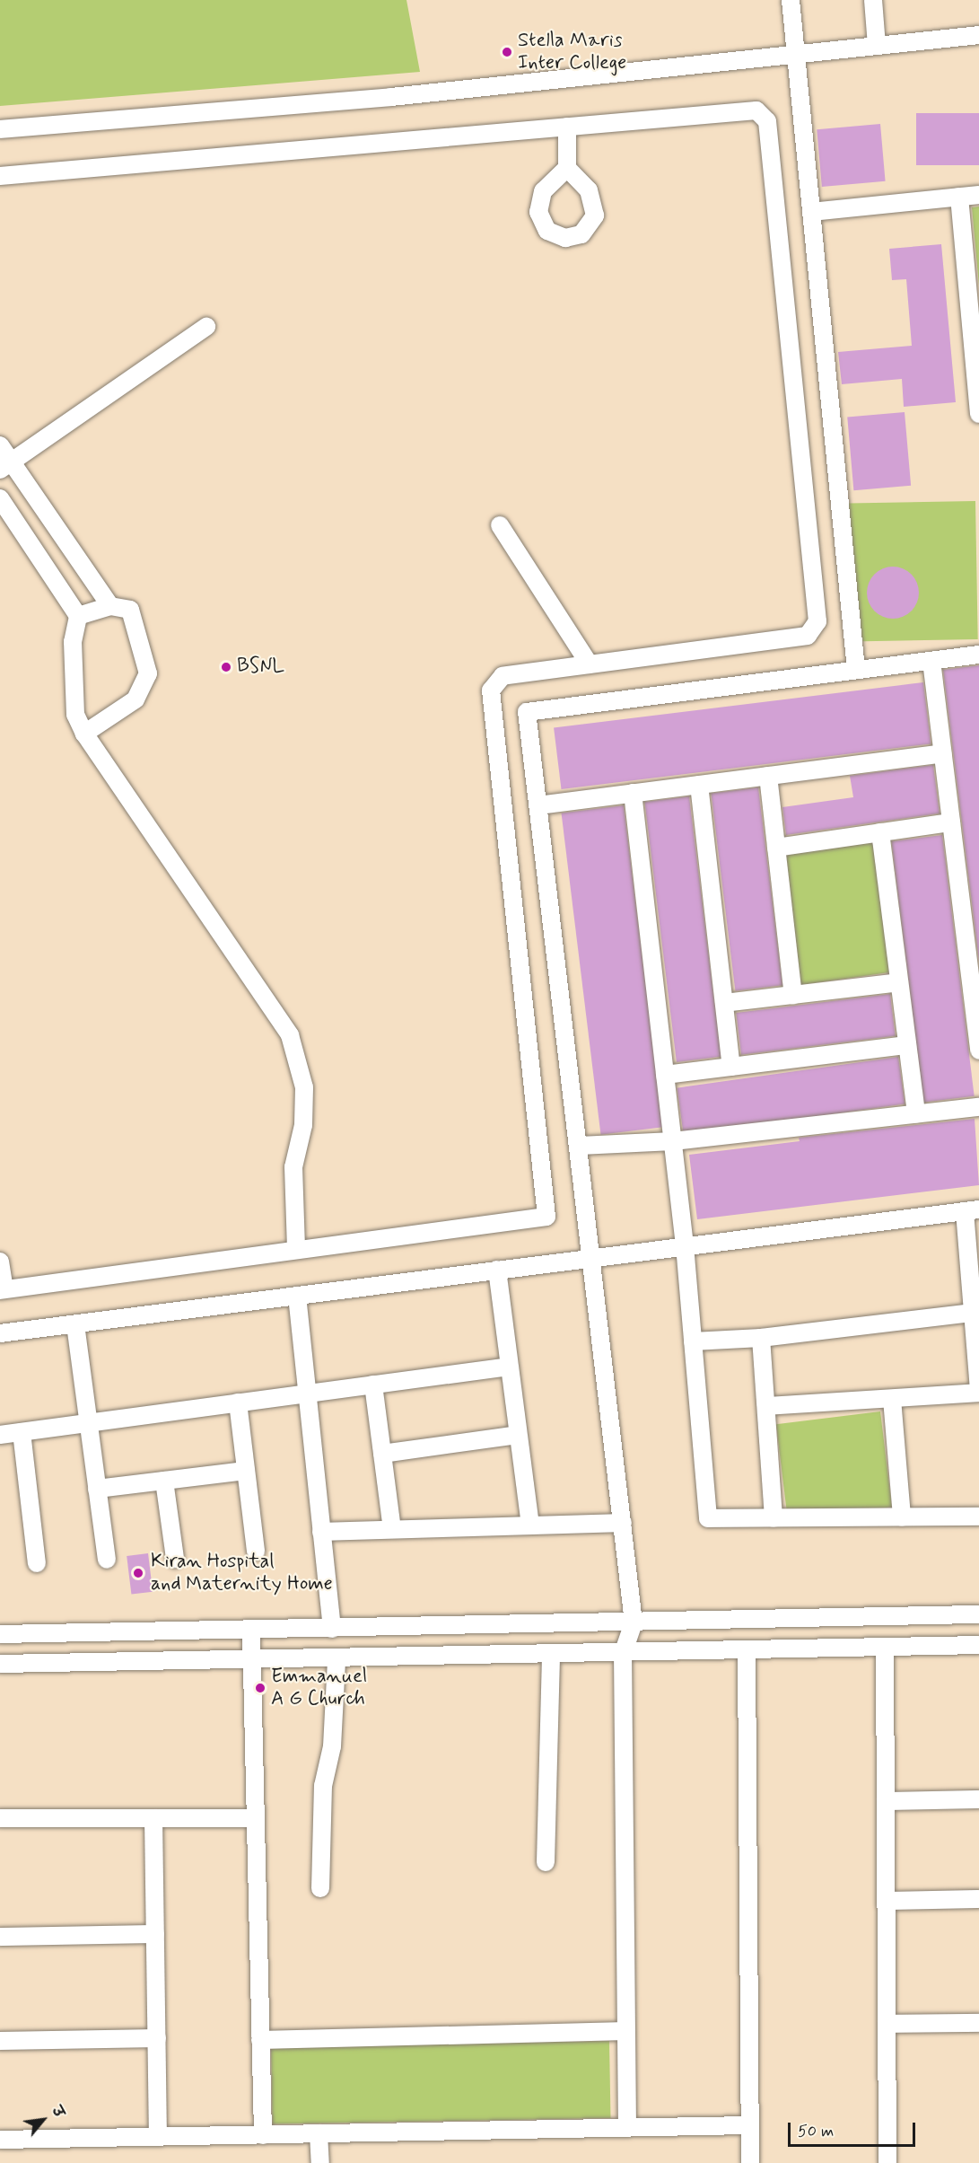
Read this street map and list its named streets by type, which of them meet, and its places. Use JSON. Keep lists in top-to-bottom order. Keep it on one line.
{"places":["Stella Maris Inter College","BSNL","Kiran Hospital and Maternity Home","Emmanuel A G Church"],"scale_bar":"50 m","north":"top right"}
